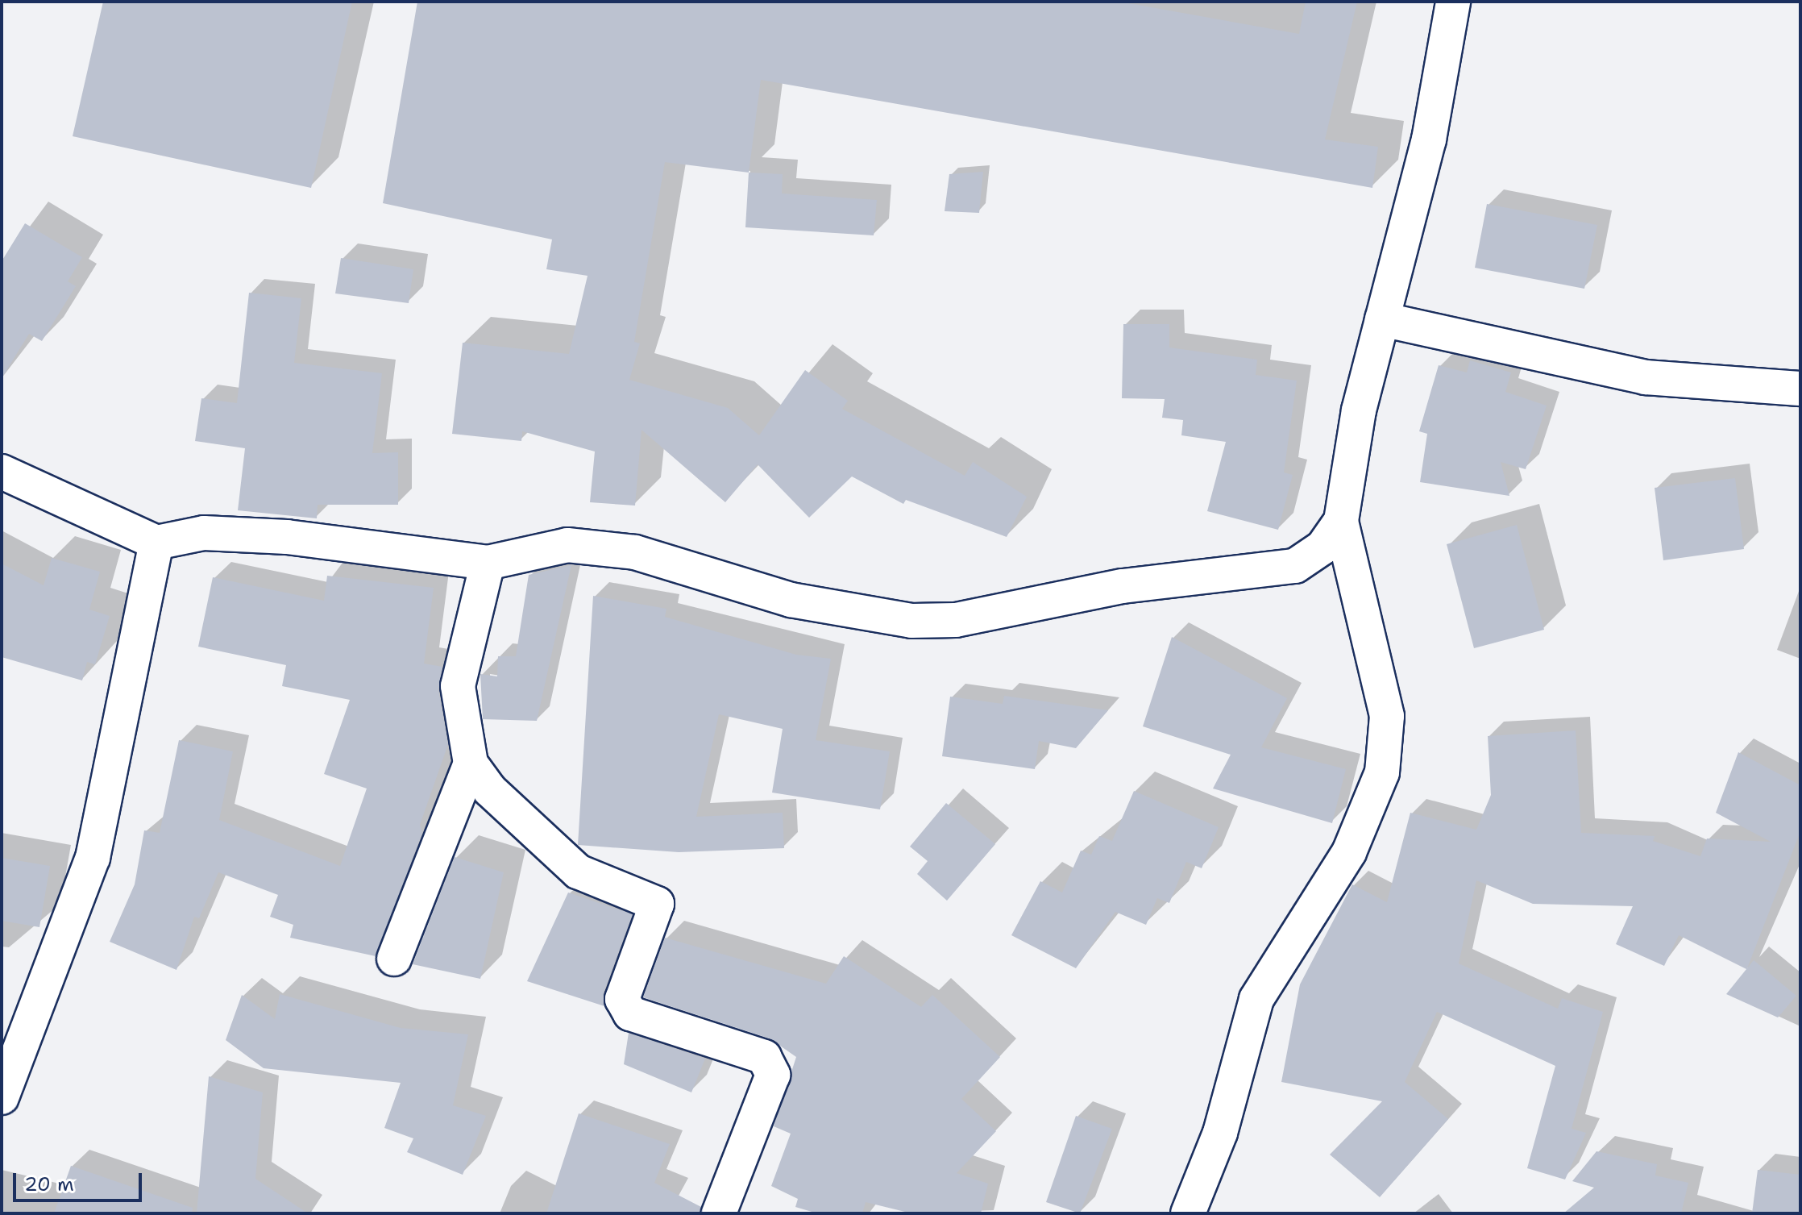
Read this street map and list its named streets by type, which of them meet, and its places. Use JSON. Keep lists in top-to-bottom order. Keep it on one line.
{"scale_bar":"20 m"}
